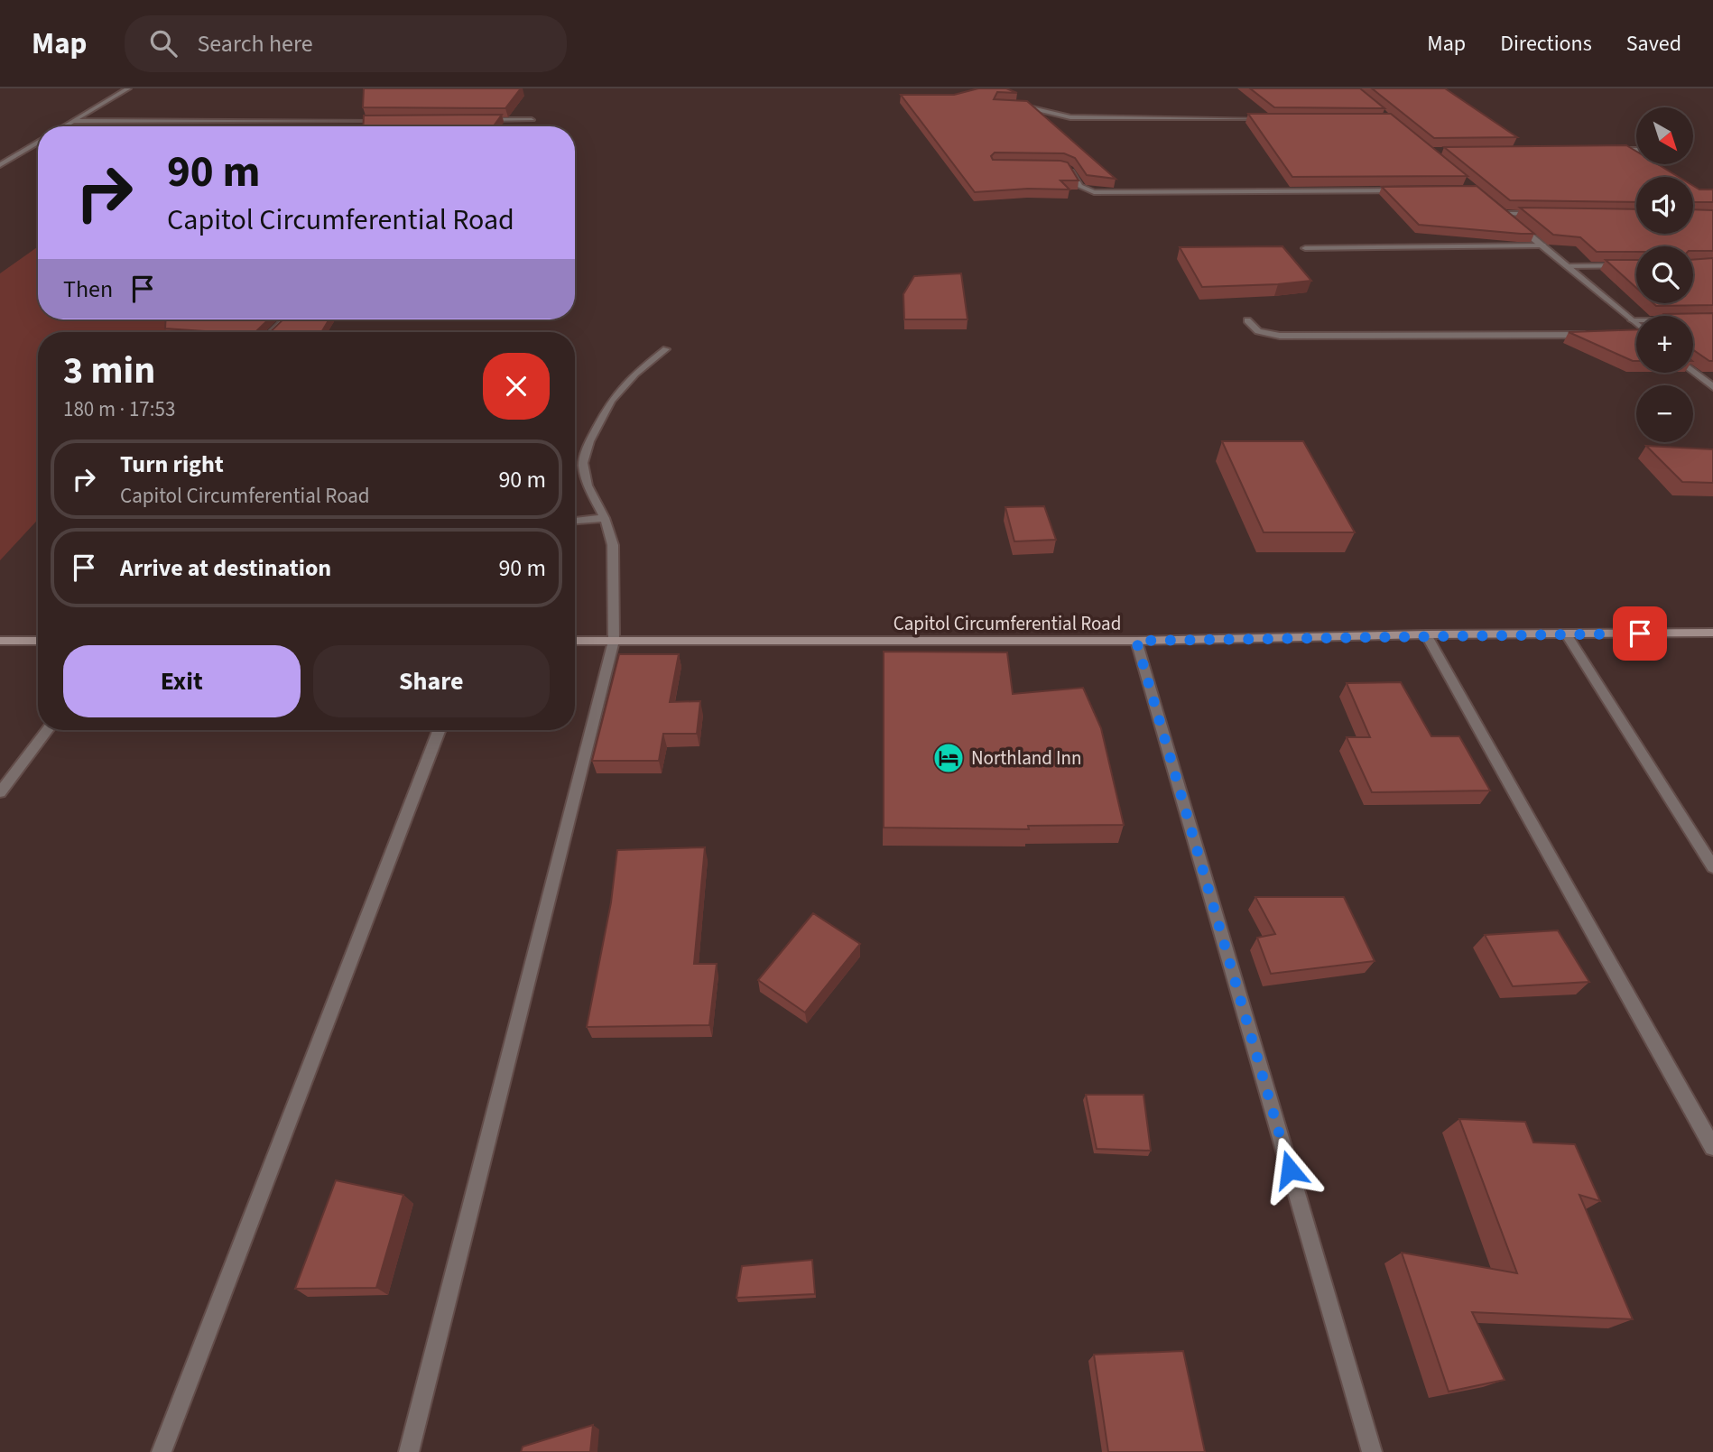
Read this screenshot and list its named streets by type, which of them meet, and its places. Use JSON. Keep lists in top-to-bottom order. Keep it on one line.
{"streets":{"main road":["Capitol Circumferential Road"]},"places":{"hotel":["Northland Inn"]},"north":"bottom right","page":{"header":"Map","search":"Search here","nav":["Map","Directions","Saved"],"map_buttons":["+","−"],"turn":["90 m","Capitol Circumferential Road"],"then":"Then","heading":["3 min","180 m · 17:53"],"list":[{"name":"Turn right","note":"Capitol Circumferential Road","value":"90 m"},{"name":"Arrive at destination","value":"90 m"}],"buttons":["Exit","Share"]}}
